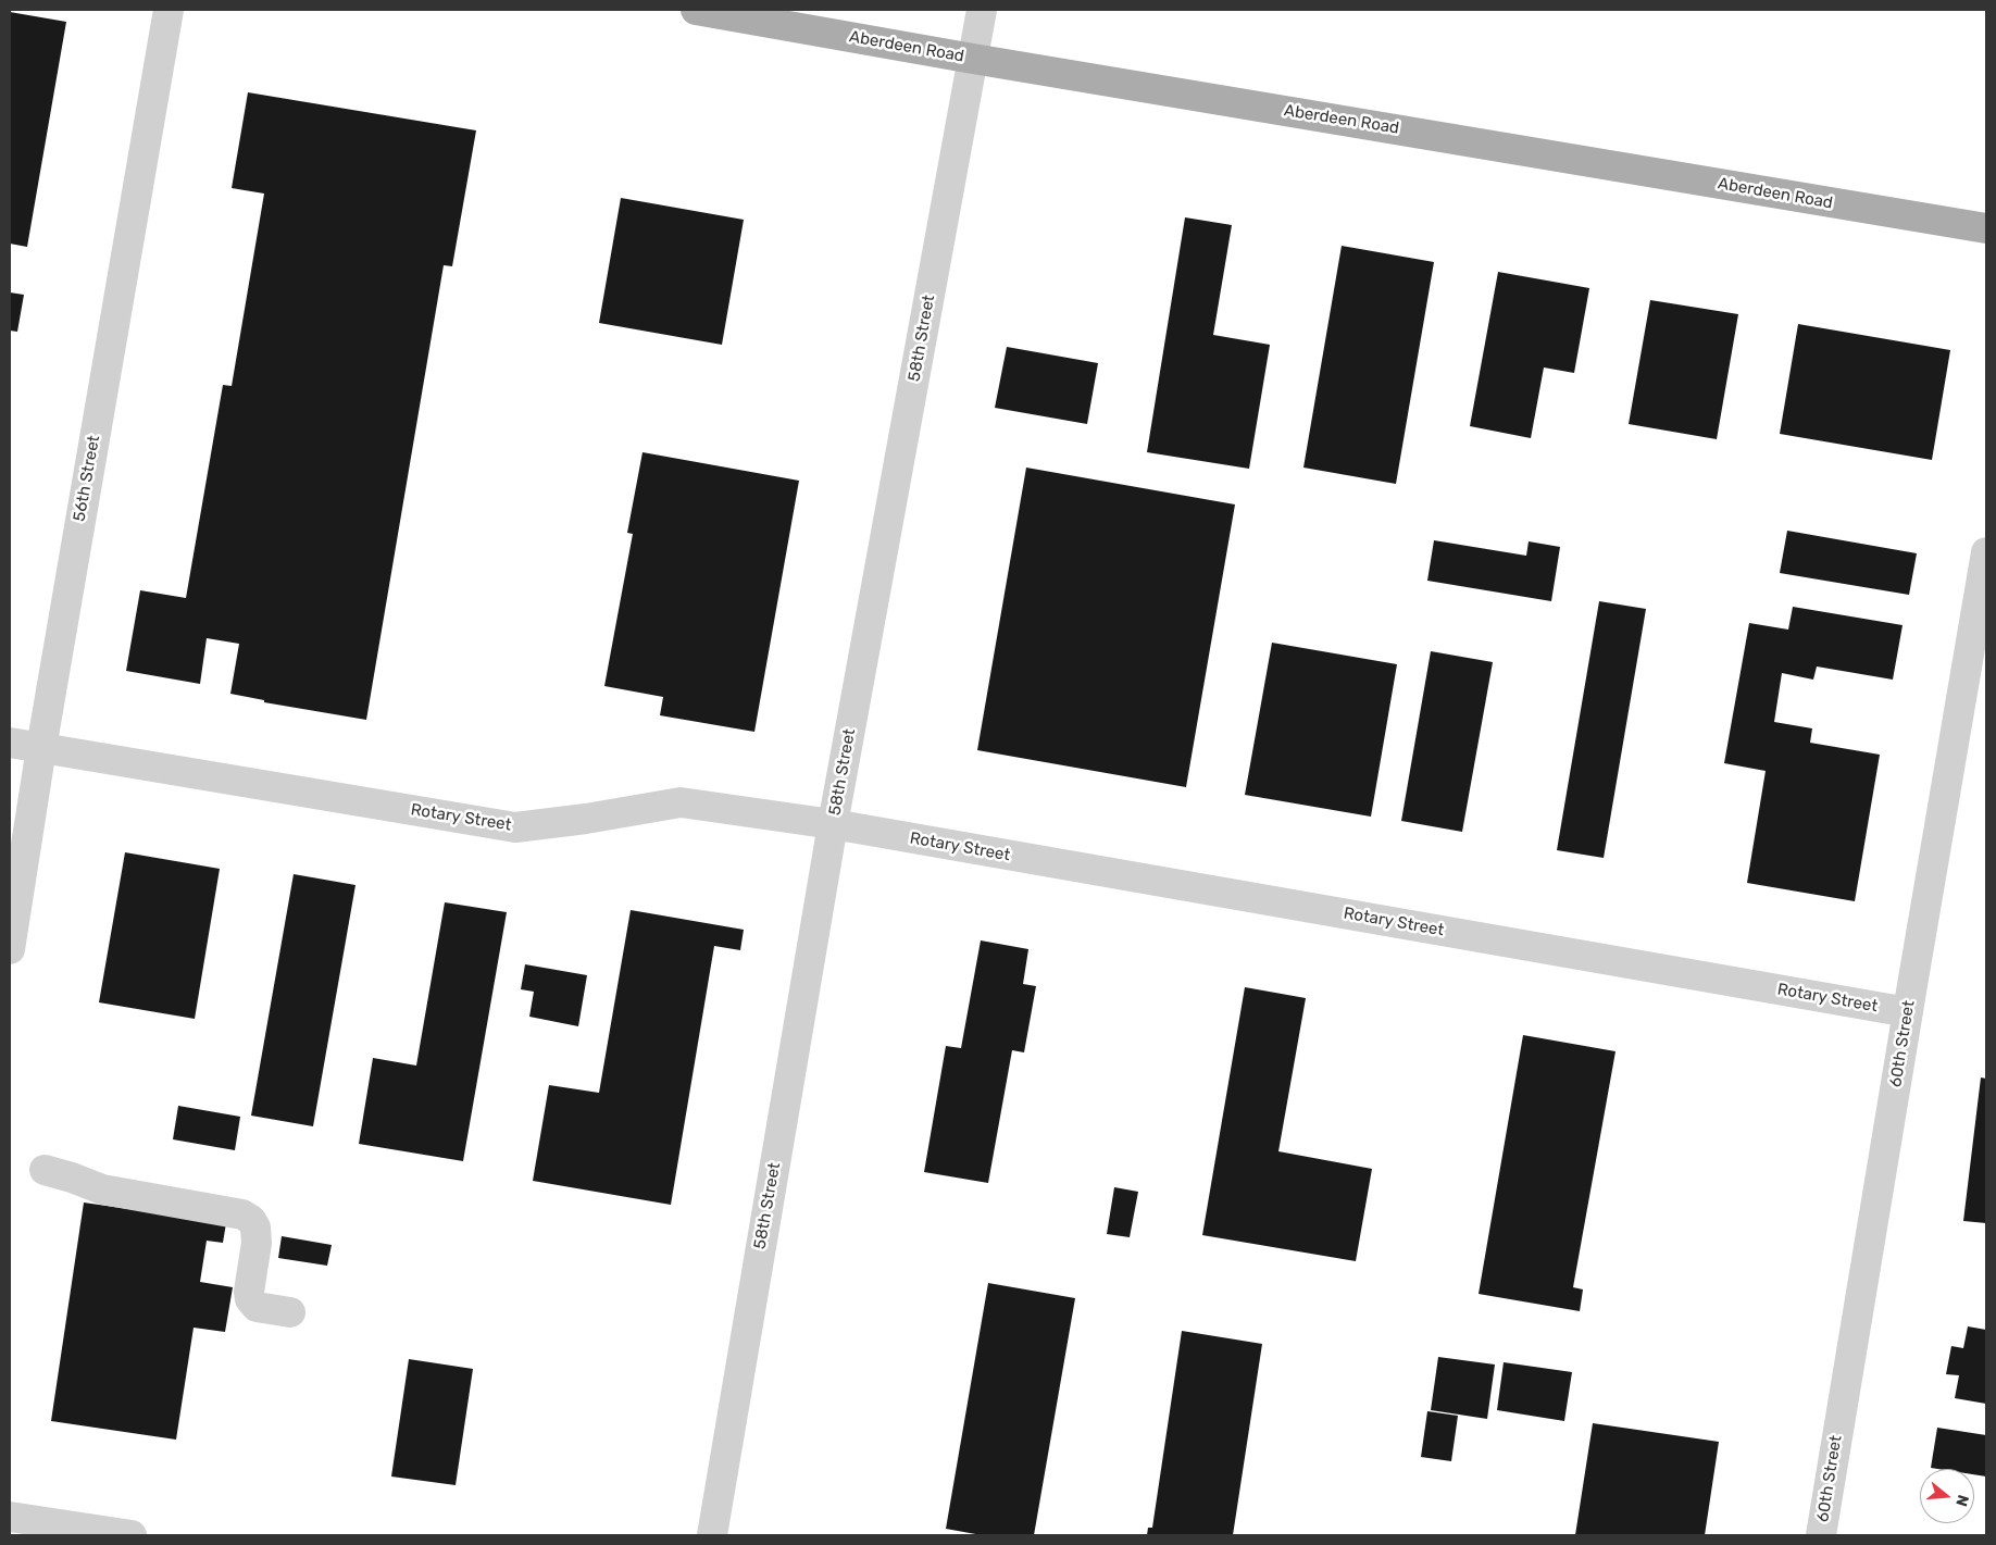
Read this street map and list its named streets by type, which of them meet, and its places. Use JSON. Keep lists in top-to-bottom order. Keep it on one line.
{"streets":{"main road":["Aberdeen Road"],"street":["58th Street","56th Street","Rotary Street","60th Street"]},"crossings":[["Aberdeen Road","58th Street"],["58th Street","Rotary Street"],["56th Street","Rotary Street"],["Rotary Street","60th Street"]],"north":"right"}
